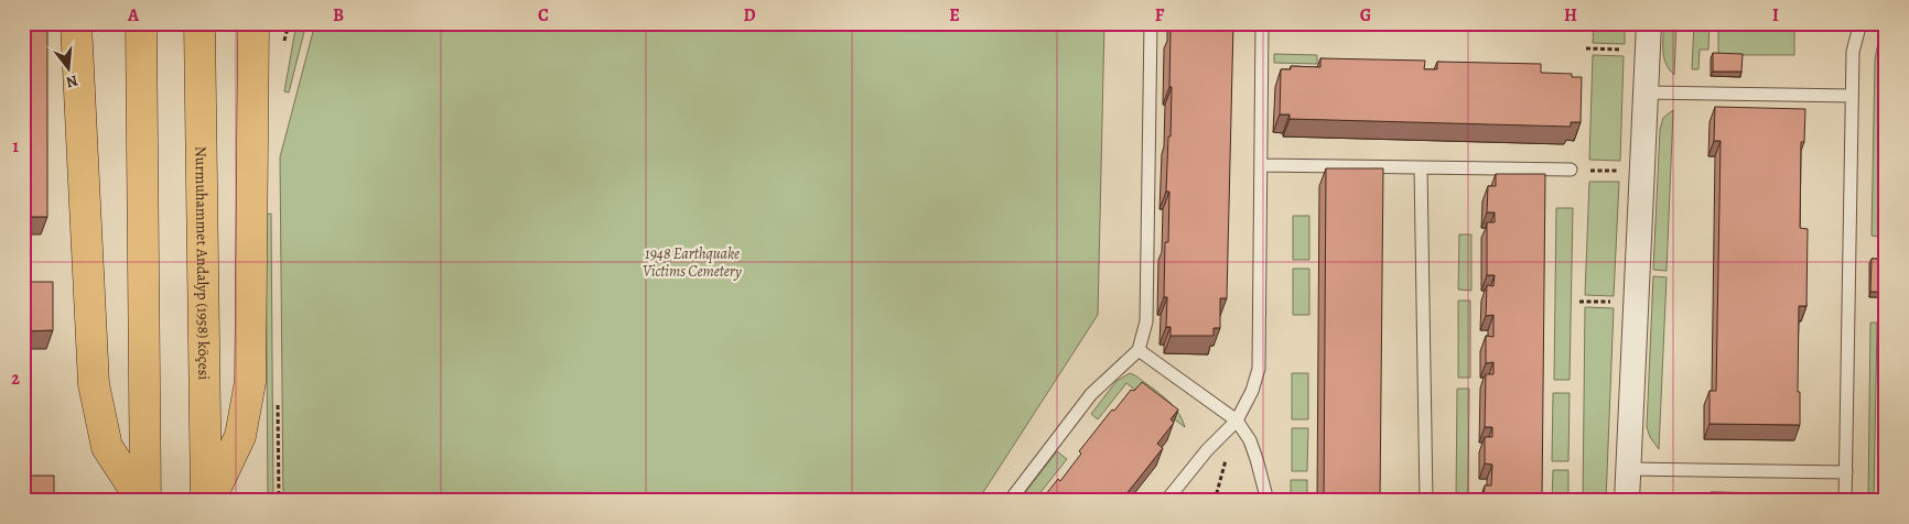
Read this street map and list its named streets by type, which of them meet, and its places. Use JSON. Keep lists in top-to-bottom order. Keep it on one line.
{"streets":{"main road":["Nurmuhammet Andalyp (1958) köçesi"]},"parks":["1948 Earthquake Victims Cemetery"],"north":"bottom","grid":{"columns":["A","B","C","D","E","F","G","H","I"],"rows":["1","2"]}}
